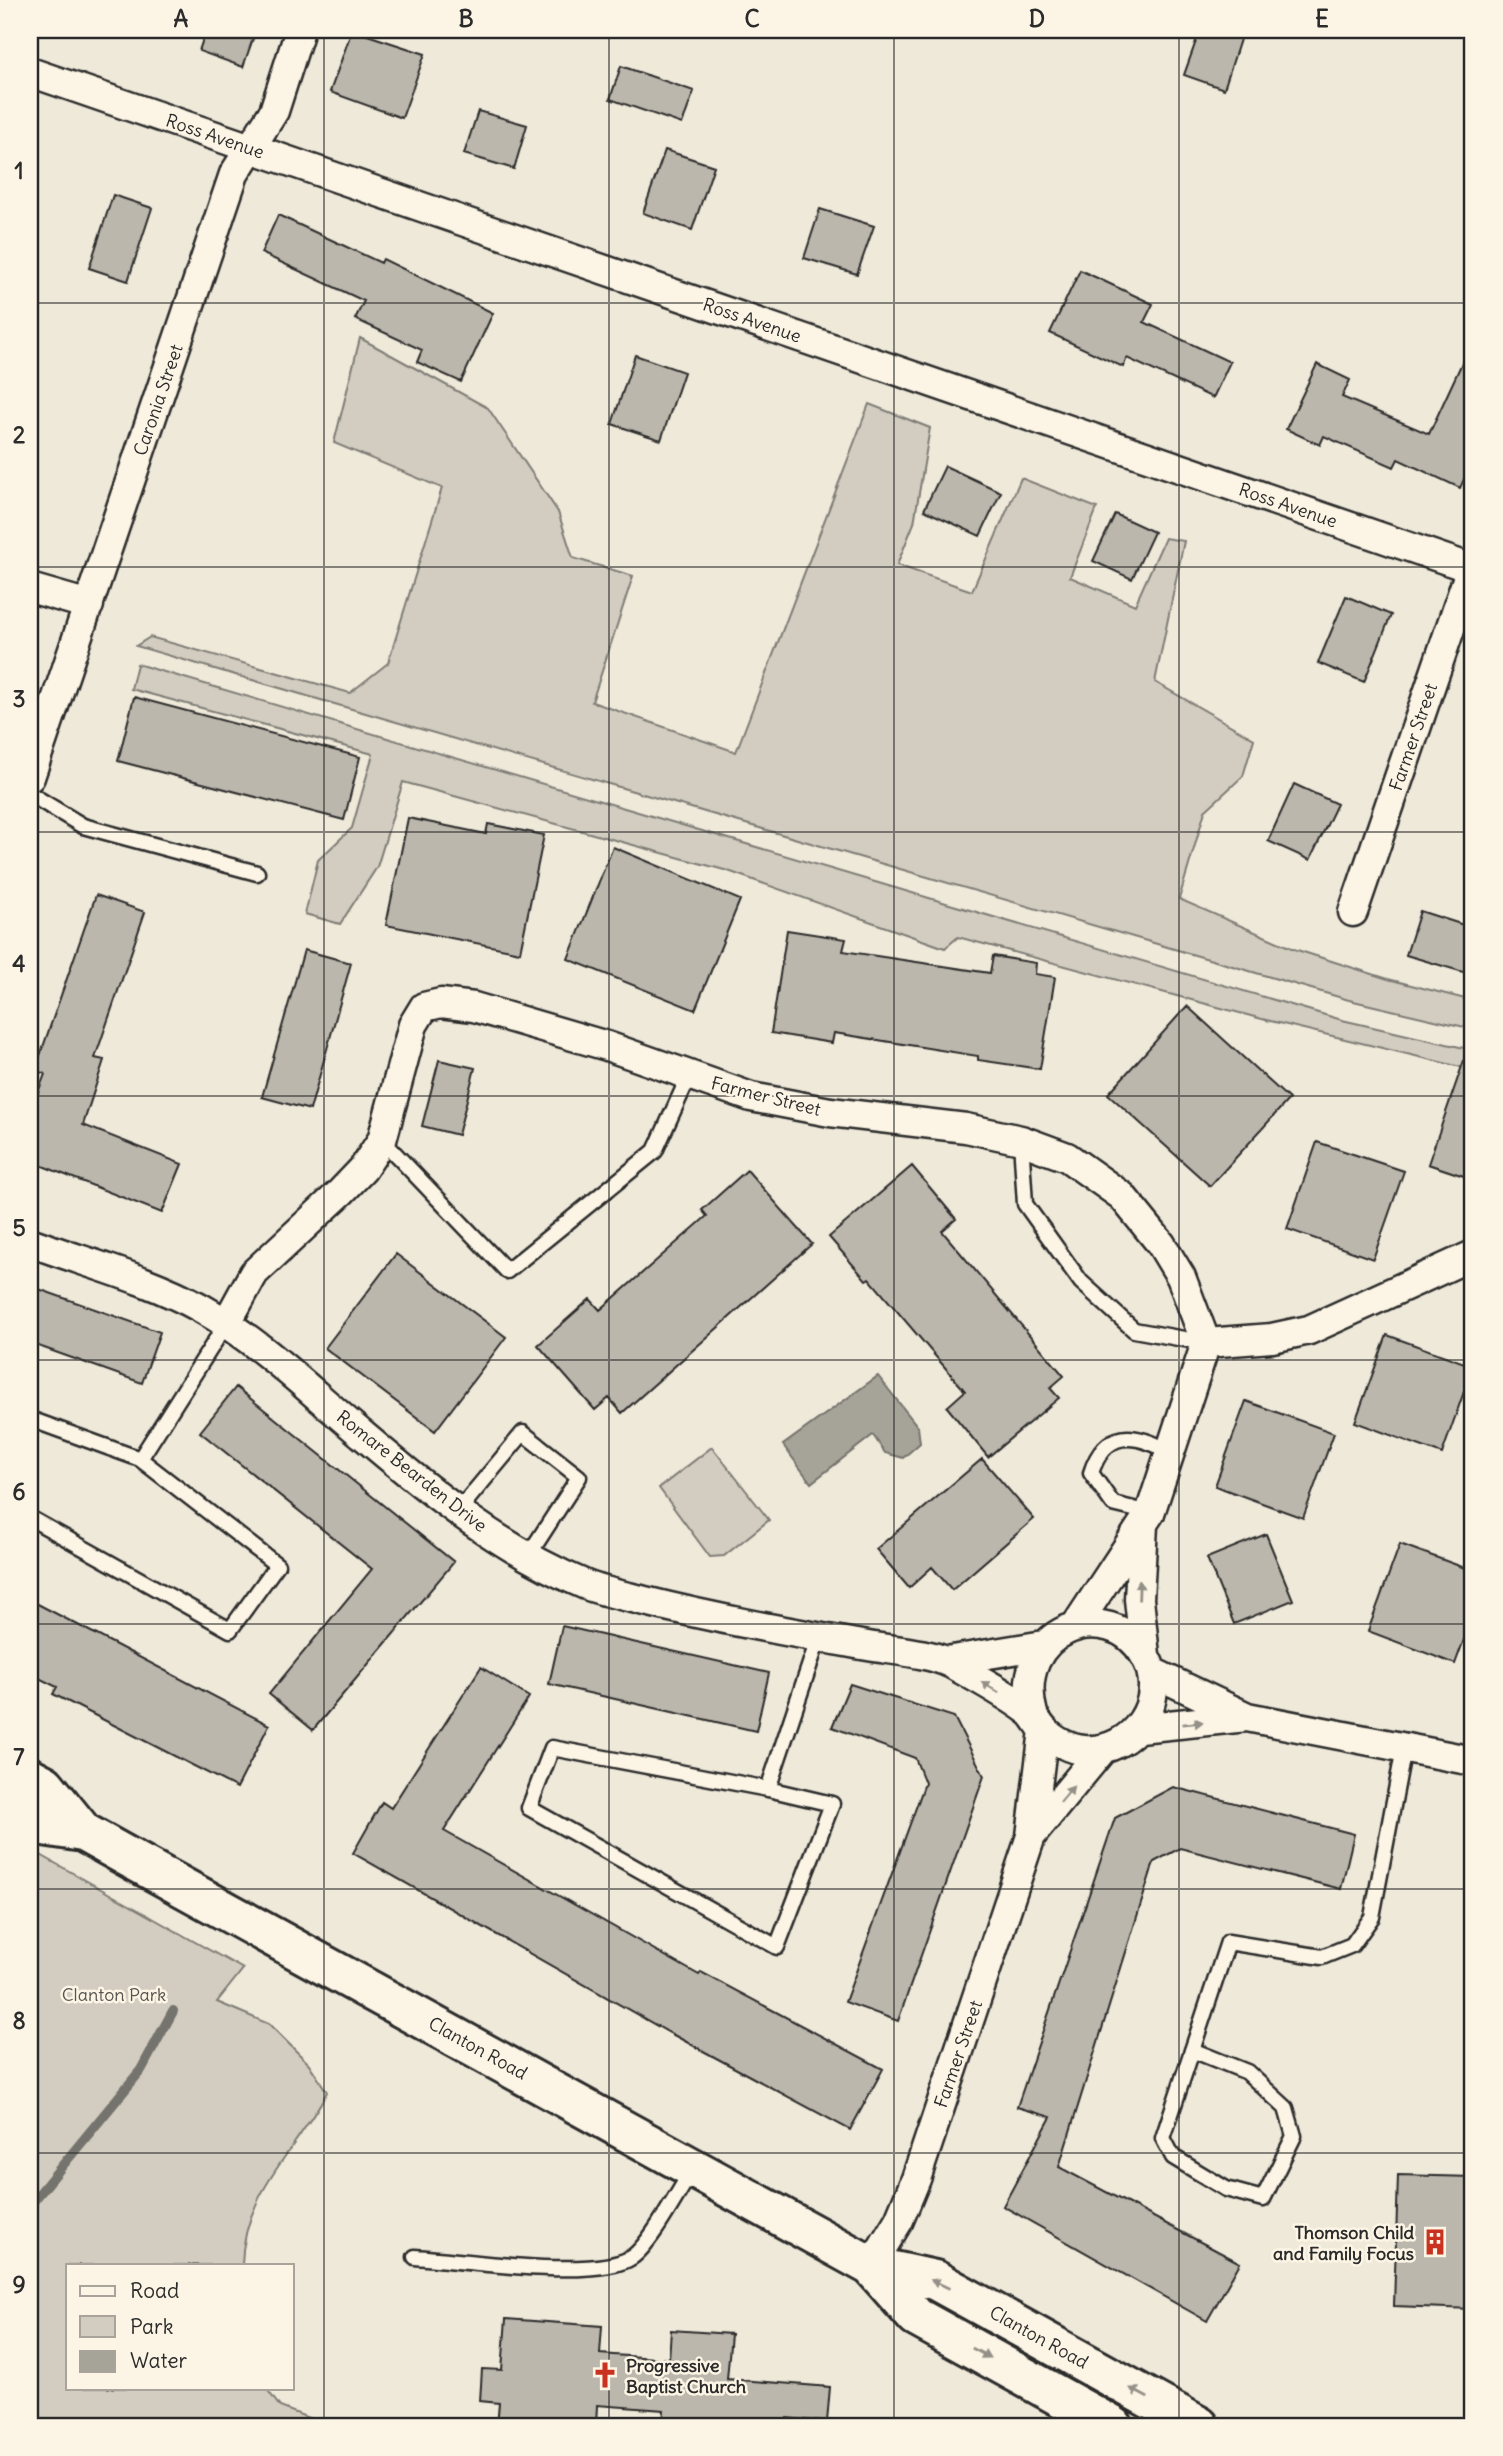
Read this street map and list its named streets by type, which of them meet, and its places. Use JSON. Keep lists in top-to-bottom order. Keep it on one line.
{"streets":{"main road":["Clanton Road"],"street":["Ross Avenue","Caronia Street","Farmer Street","Romare Bearden Drive"]},"crossings":[["Ross Avenue","Caronia Street"],["Ross Avenue","Farmer Street"],["Farmer Street","Romare Bearden Drive"],["Farmer Street","Clanton Road"]],"parks":["Clanton Park"],"places":{"building":["Thomson Child and Family Focus"],"church":["Progressive Baptist Church"]},"legend":["Road","Park","Water"],"grid":{"columns":["A","B","C","D","E"],"rows":["1","2","3","4","5","6","7","8","9"]}}
